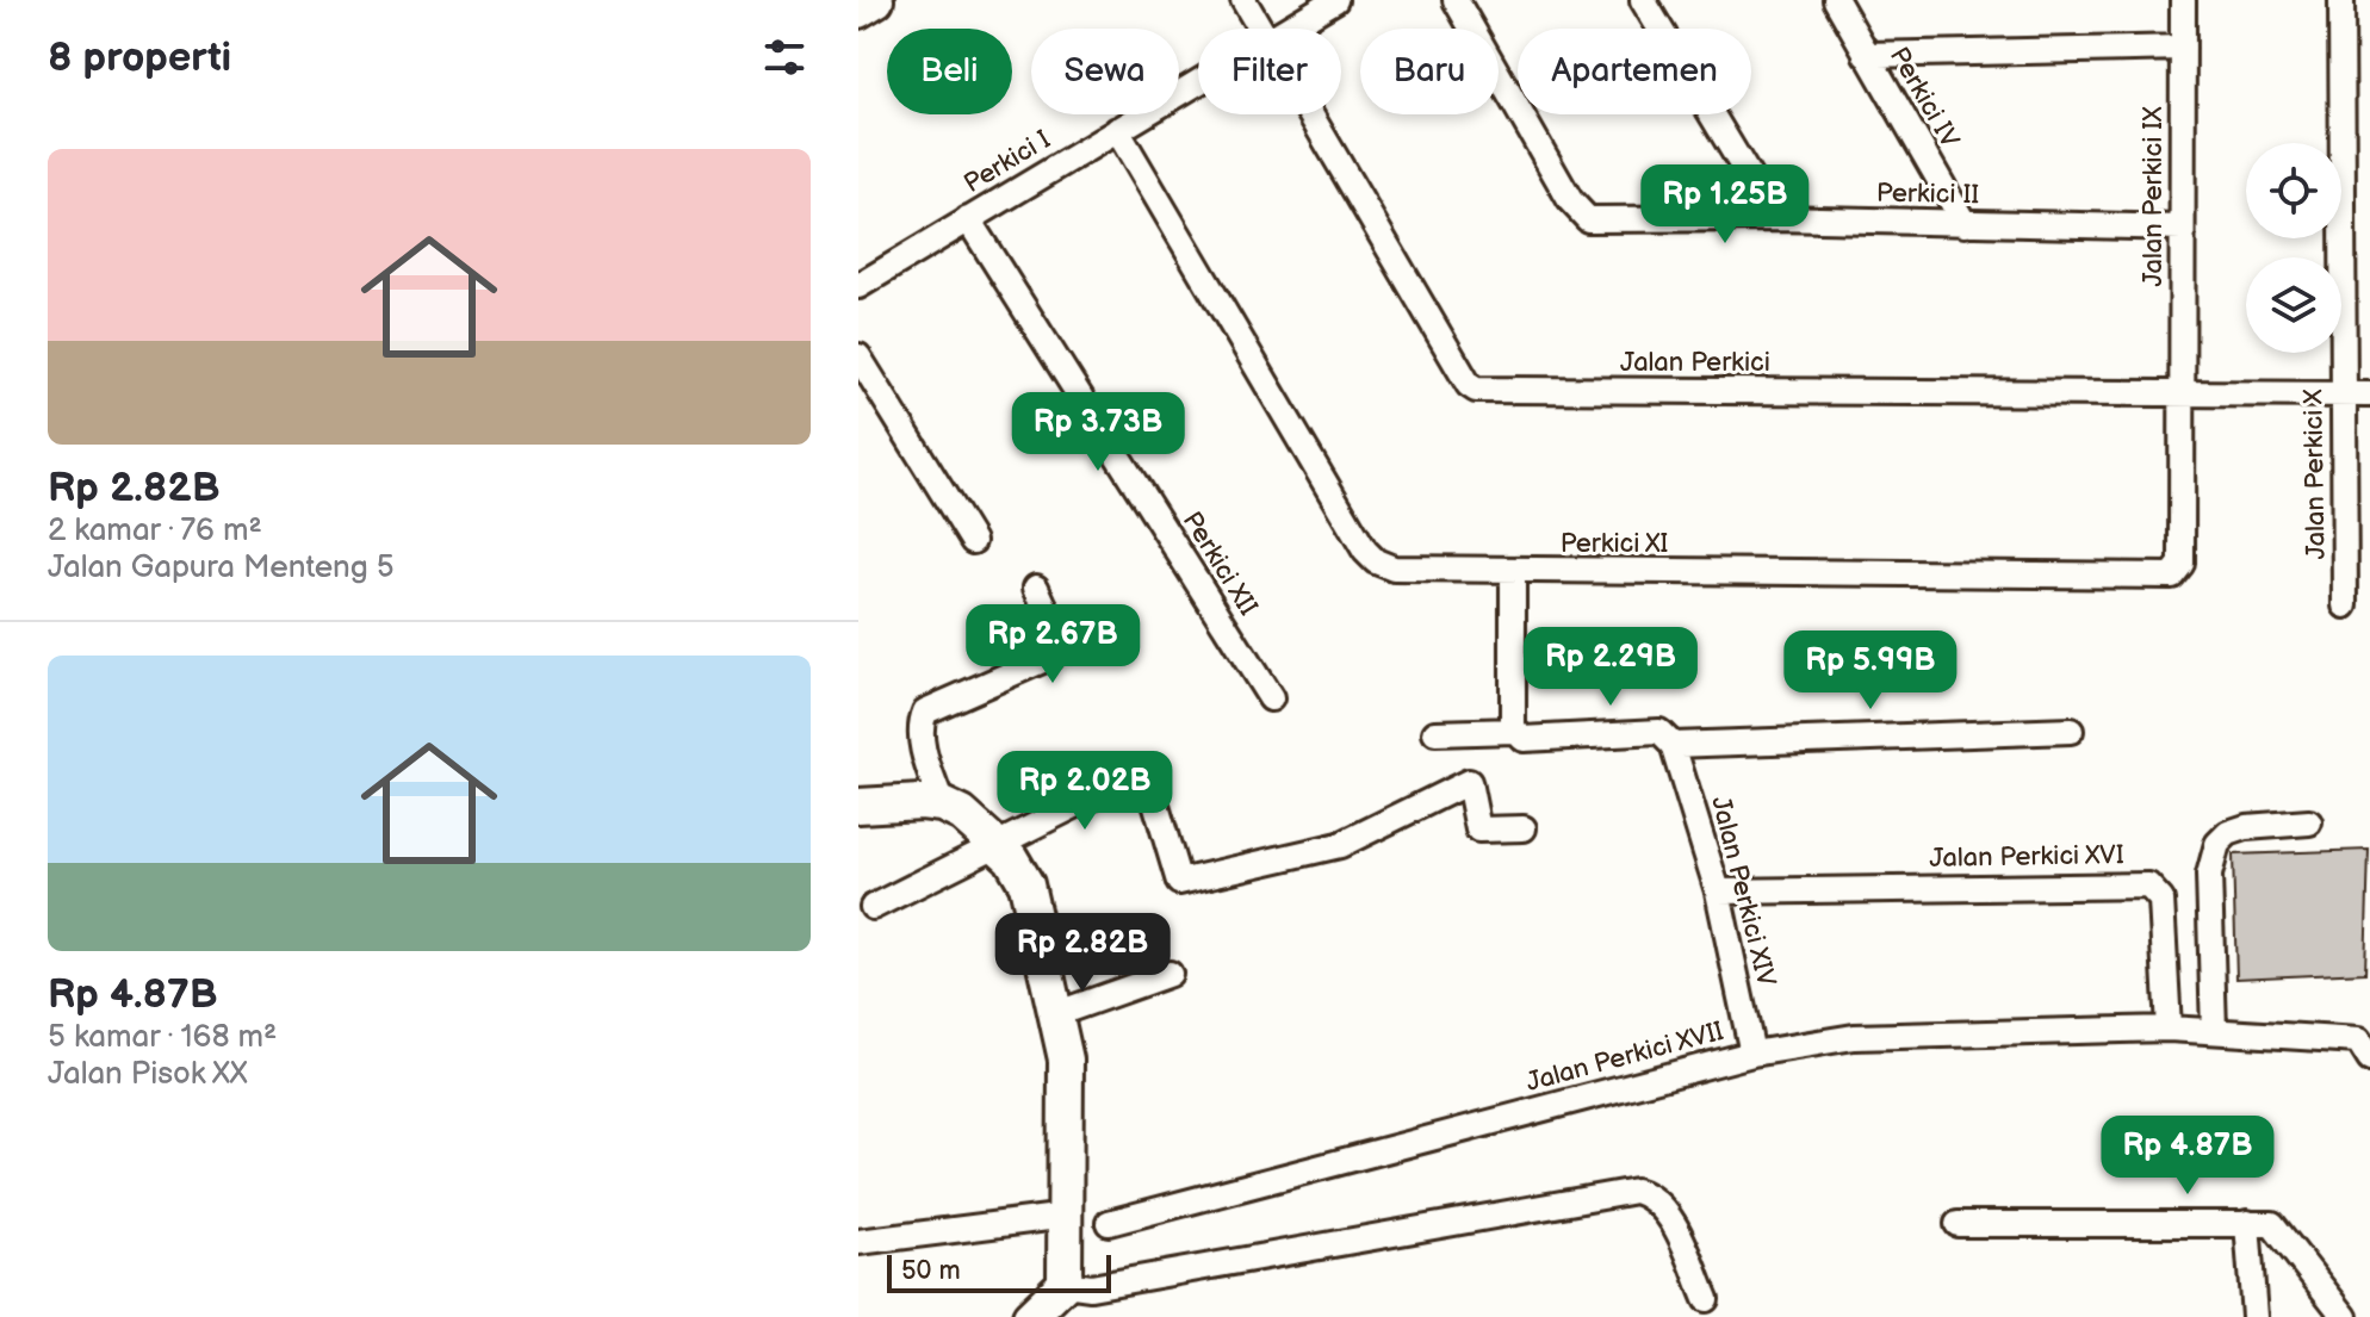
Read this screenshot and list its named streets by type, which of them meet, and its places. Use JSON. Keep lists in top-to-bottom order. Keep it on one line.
{"streets":{"street":["Perkici IV","Perkici I","Perkici II","Jalan Perkici IX","Jalan Perkici","Jalan Perkici X","Perkici XI","Perkici XII","Jalan Perkici XVI","Jalan Perkici XIV","Jalan Perkici XVII"]},"crossings":[["Perkici IV","Perkici II"],["Perkici I","Perkici XI"],["Perkici I","Perkici XII"],["Perkici II","Jalan Perkici IX"],["Jalan Perkici IX","Jalan Perkici"],["Jalan Perkici IX","Perkici XI"],["Jalan Perkici","Jalan Perkici X"],["Jalan Perkici","Perkici XI"],["Jalan Perkici XVI","Jalan Perkici XIV"],["Jalan Perkici XVI","Jalan Perkici XVII"],["Jalan Perkici XIV","Jalan Perkici XVII"]],"scale_bar":"50 m","page":{"heading":"8 properti","chip":["Beli","Sewa","Filter","Baru","Apartemen"],"list":[{"name":"Rp 2.82B","note":"2 kamar · 76 m² · Jalan Gapura Menteng 5"},{"name":"Rp 4.87B","note":"5 kamar · 168 m² · Jalan Pisok XX"}],"price":["Rp 1.25B","Rp 3.73B","Rp 2.67B","Rp 2.29B","Rp 5.99B","Rp 2.02B","Rp 2.82B","Rp 4.87B"],"scale":"50 m"}}
